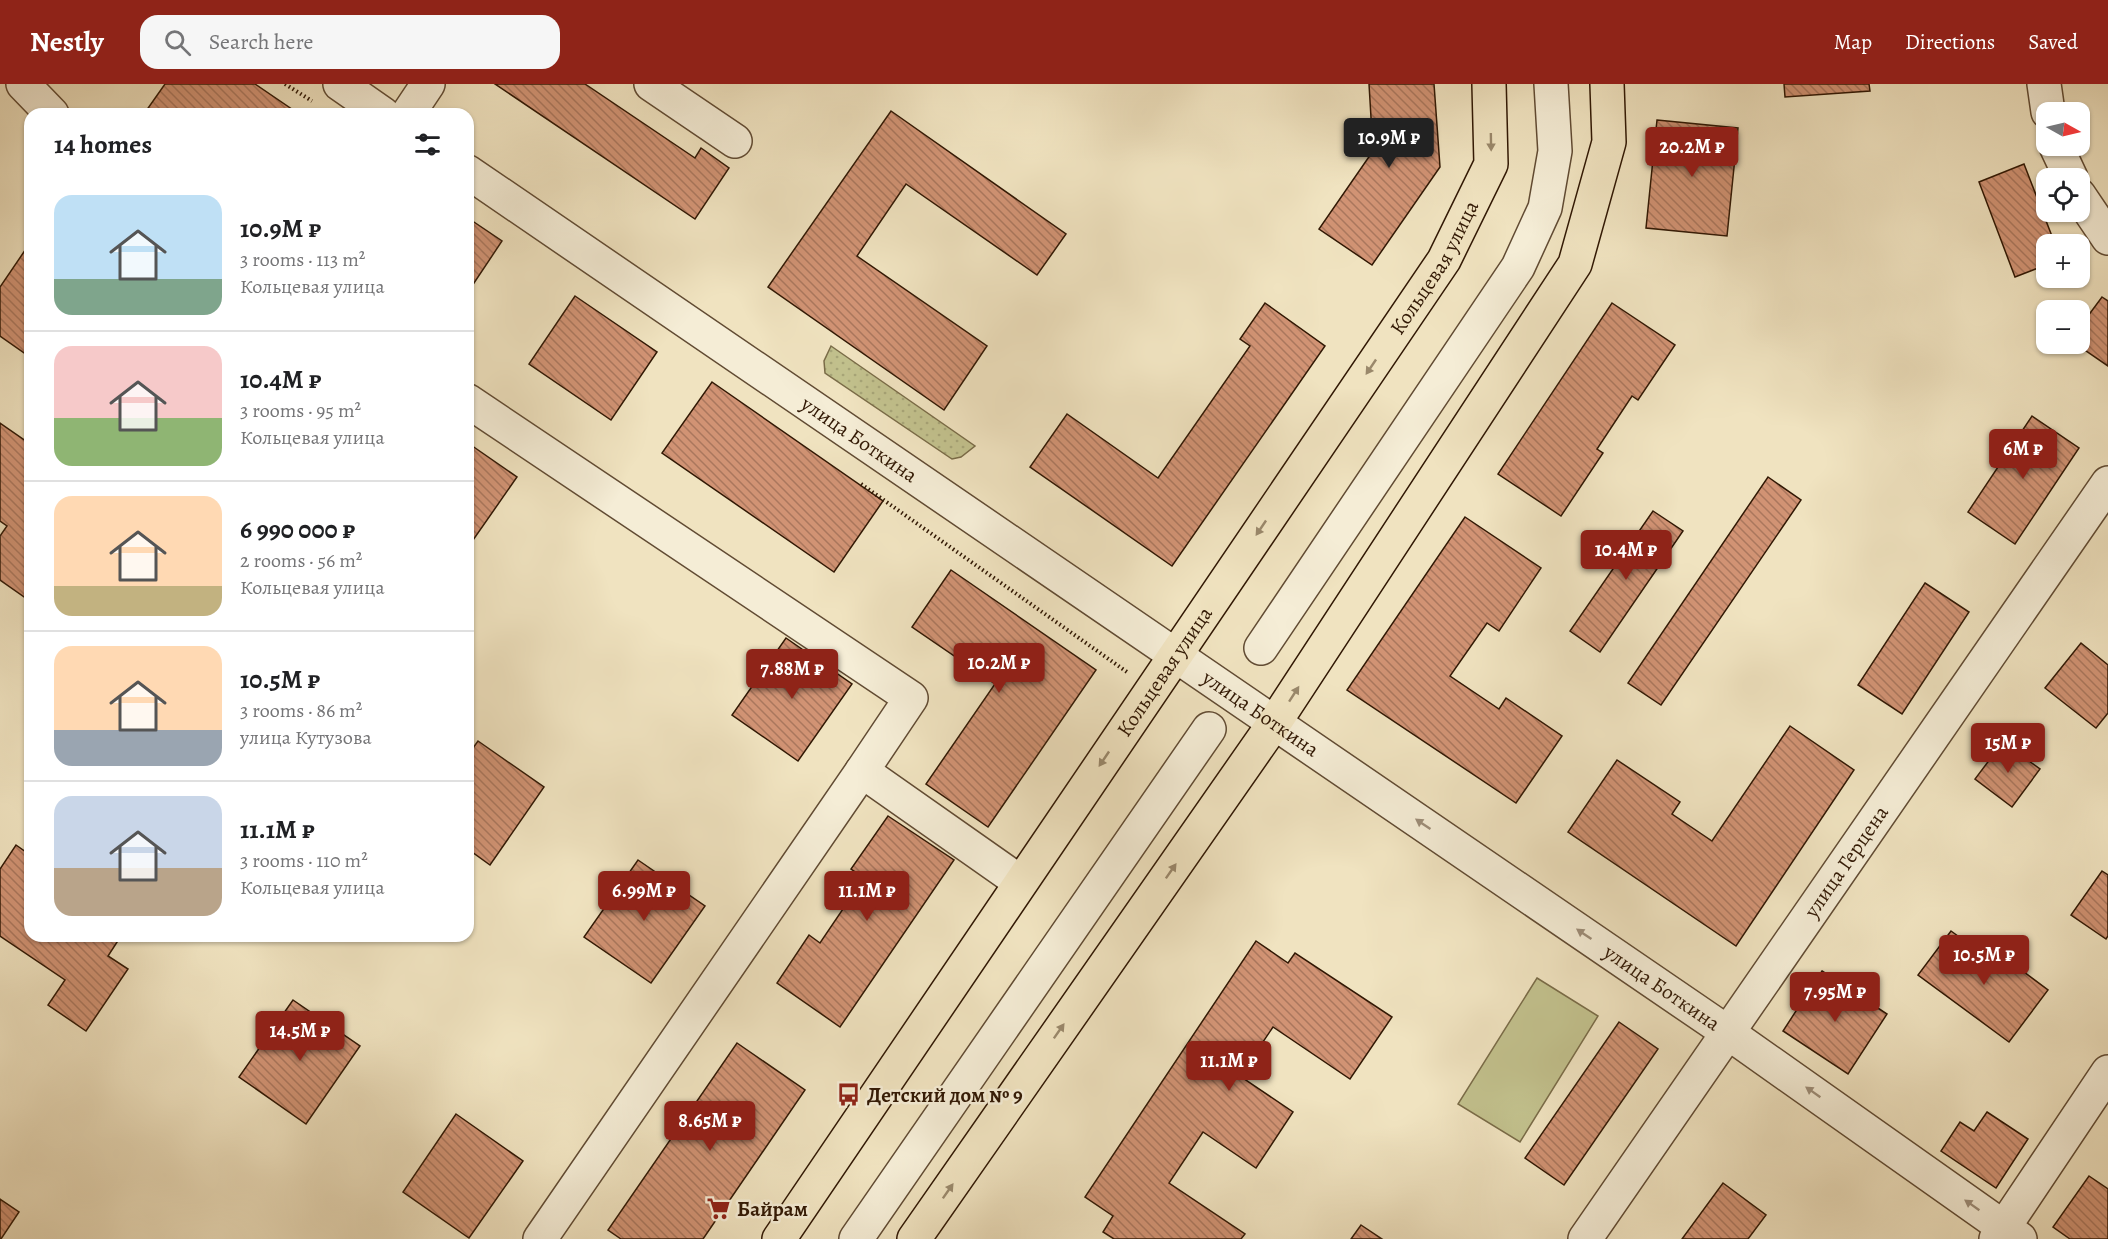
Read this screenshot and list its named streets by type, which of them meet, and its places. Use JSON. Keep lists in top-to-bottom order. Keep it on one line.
{"streets":{"main road":["Кольцевая улица"],"street":["улица Боткина","улица Герцена"]},"crossings":[["Кольцевая улица","улица Боткина"],["улица Боткина","улица Герцена"]],"one_way":["улица Боткина"],"places":{"bus stop":["Детский дом № 9"],"supermarket":["Байрам"]},"north":"right","page":{"header":"Nestly","search":"Search here","nav":["Map","Directions","Saved"],"map_buttons":["+","−"],"heading":"14 homes","price":["10.9M ₽","20.2M ₽","6M ₽","10.4M ₽","10.2M ₽","7.88M ₽","15M ₽","6.99M ₽","11.1M ₽","10.5M ₽","7.95M ₽","14.5M ₽","11.1M ₽","8.65M ₽"],"list":[{"name":"10.9M ₽","note":"3 rooms · 113 m² · Кольцевая улица"},{"name":"10.4M ₽","note":"3 rooms · 95 m² · Кольцевая улица"},{"name":"6 990 000 ₽","note":"2 rooms · 56 m² · Кольцевая улица"},{"name":"10.5M ₽","note":"3 rooms · 86 m² · улица Кутузова"},{"name":"11.1M ₽","note":"3 rooms · 110 m² · Кольцевая улица"}]}}
